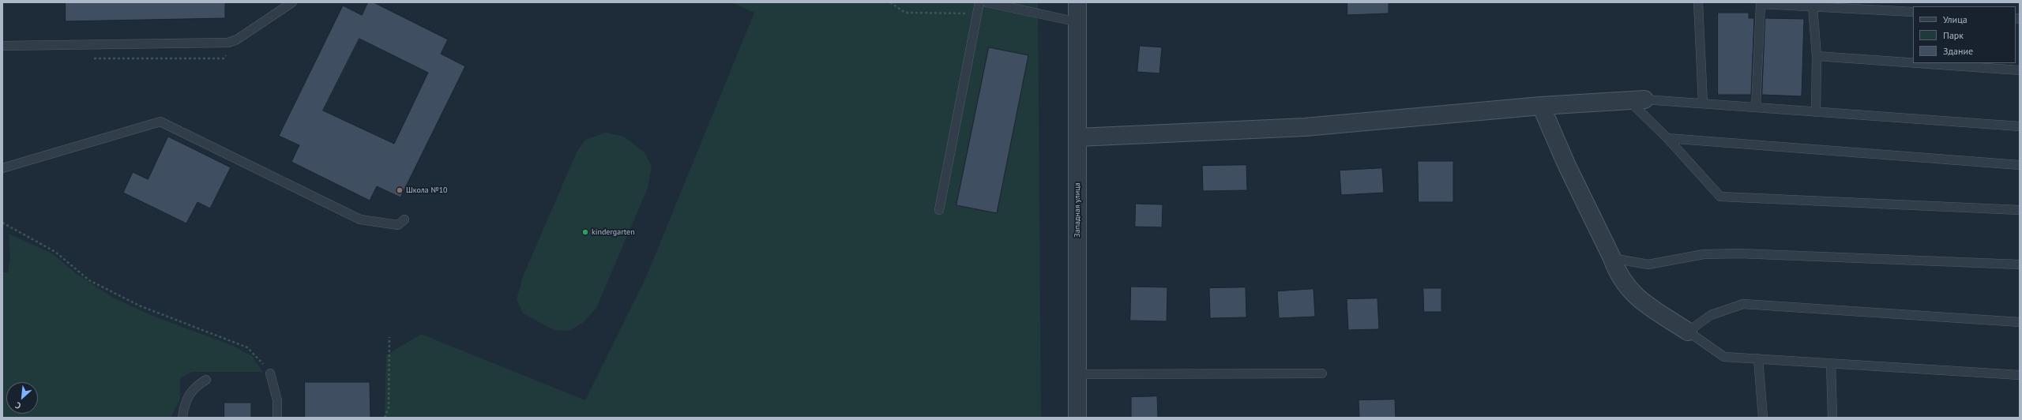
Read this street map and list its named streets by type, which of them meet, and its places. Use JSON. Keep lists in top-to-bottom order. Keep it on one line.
{"streets":{"street":["Западная улица"]},"places":["Школа №10","kindergarten"],"legend":["Улица","Парк","Здание"],"north":"bottom left"}
